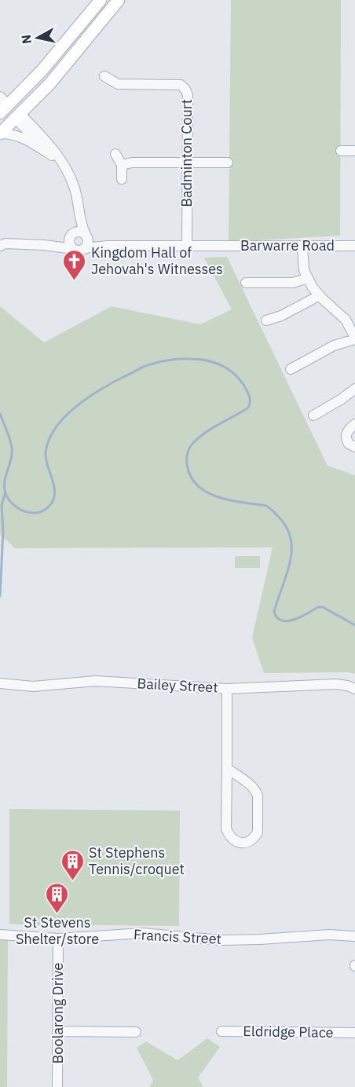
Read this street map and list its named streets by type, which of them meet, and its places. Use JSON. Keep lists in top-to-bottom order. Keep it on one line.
{"streets":{"street":["Badminton Court","Barwarre Road","Bailey Street","Francis Street","Boolarong Drive","Eldridge Place"]},"crossings":[["Badminton Court","Barwarre Road"],["Francis Street","Boolarong Drive"]],"places":{"church":["Kingdom Hall of Jehovah's Witnesses"],"building":["St Stephens Tennis/croquet","St Stevens Shelter/store"]},"north":"left"}
